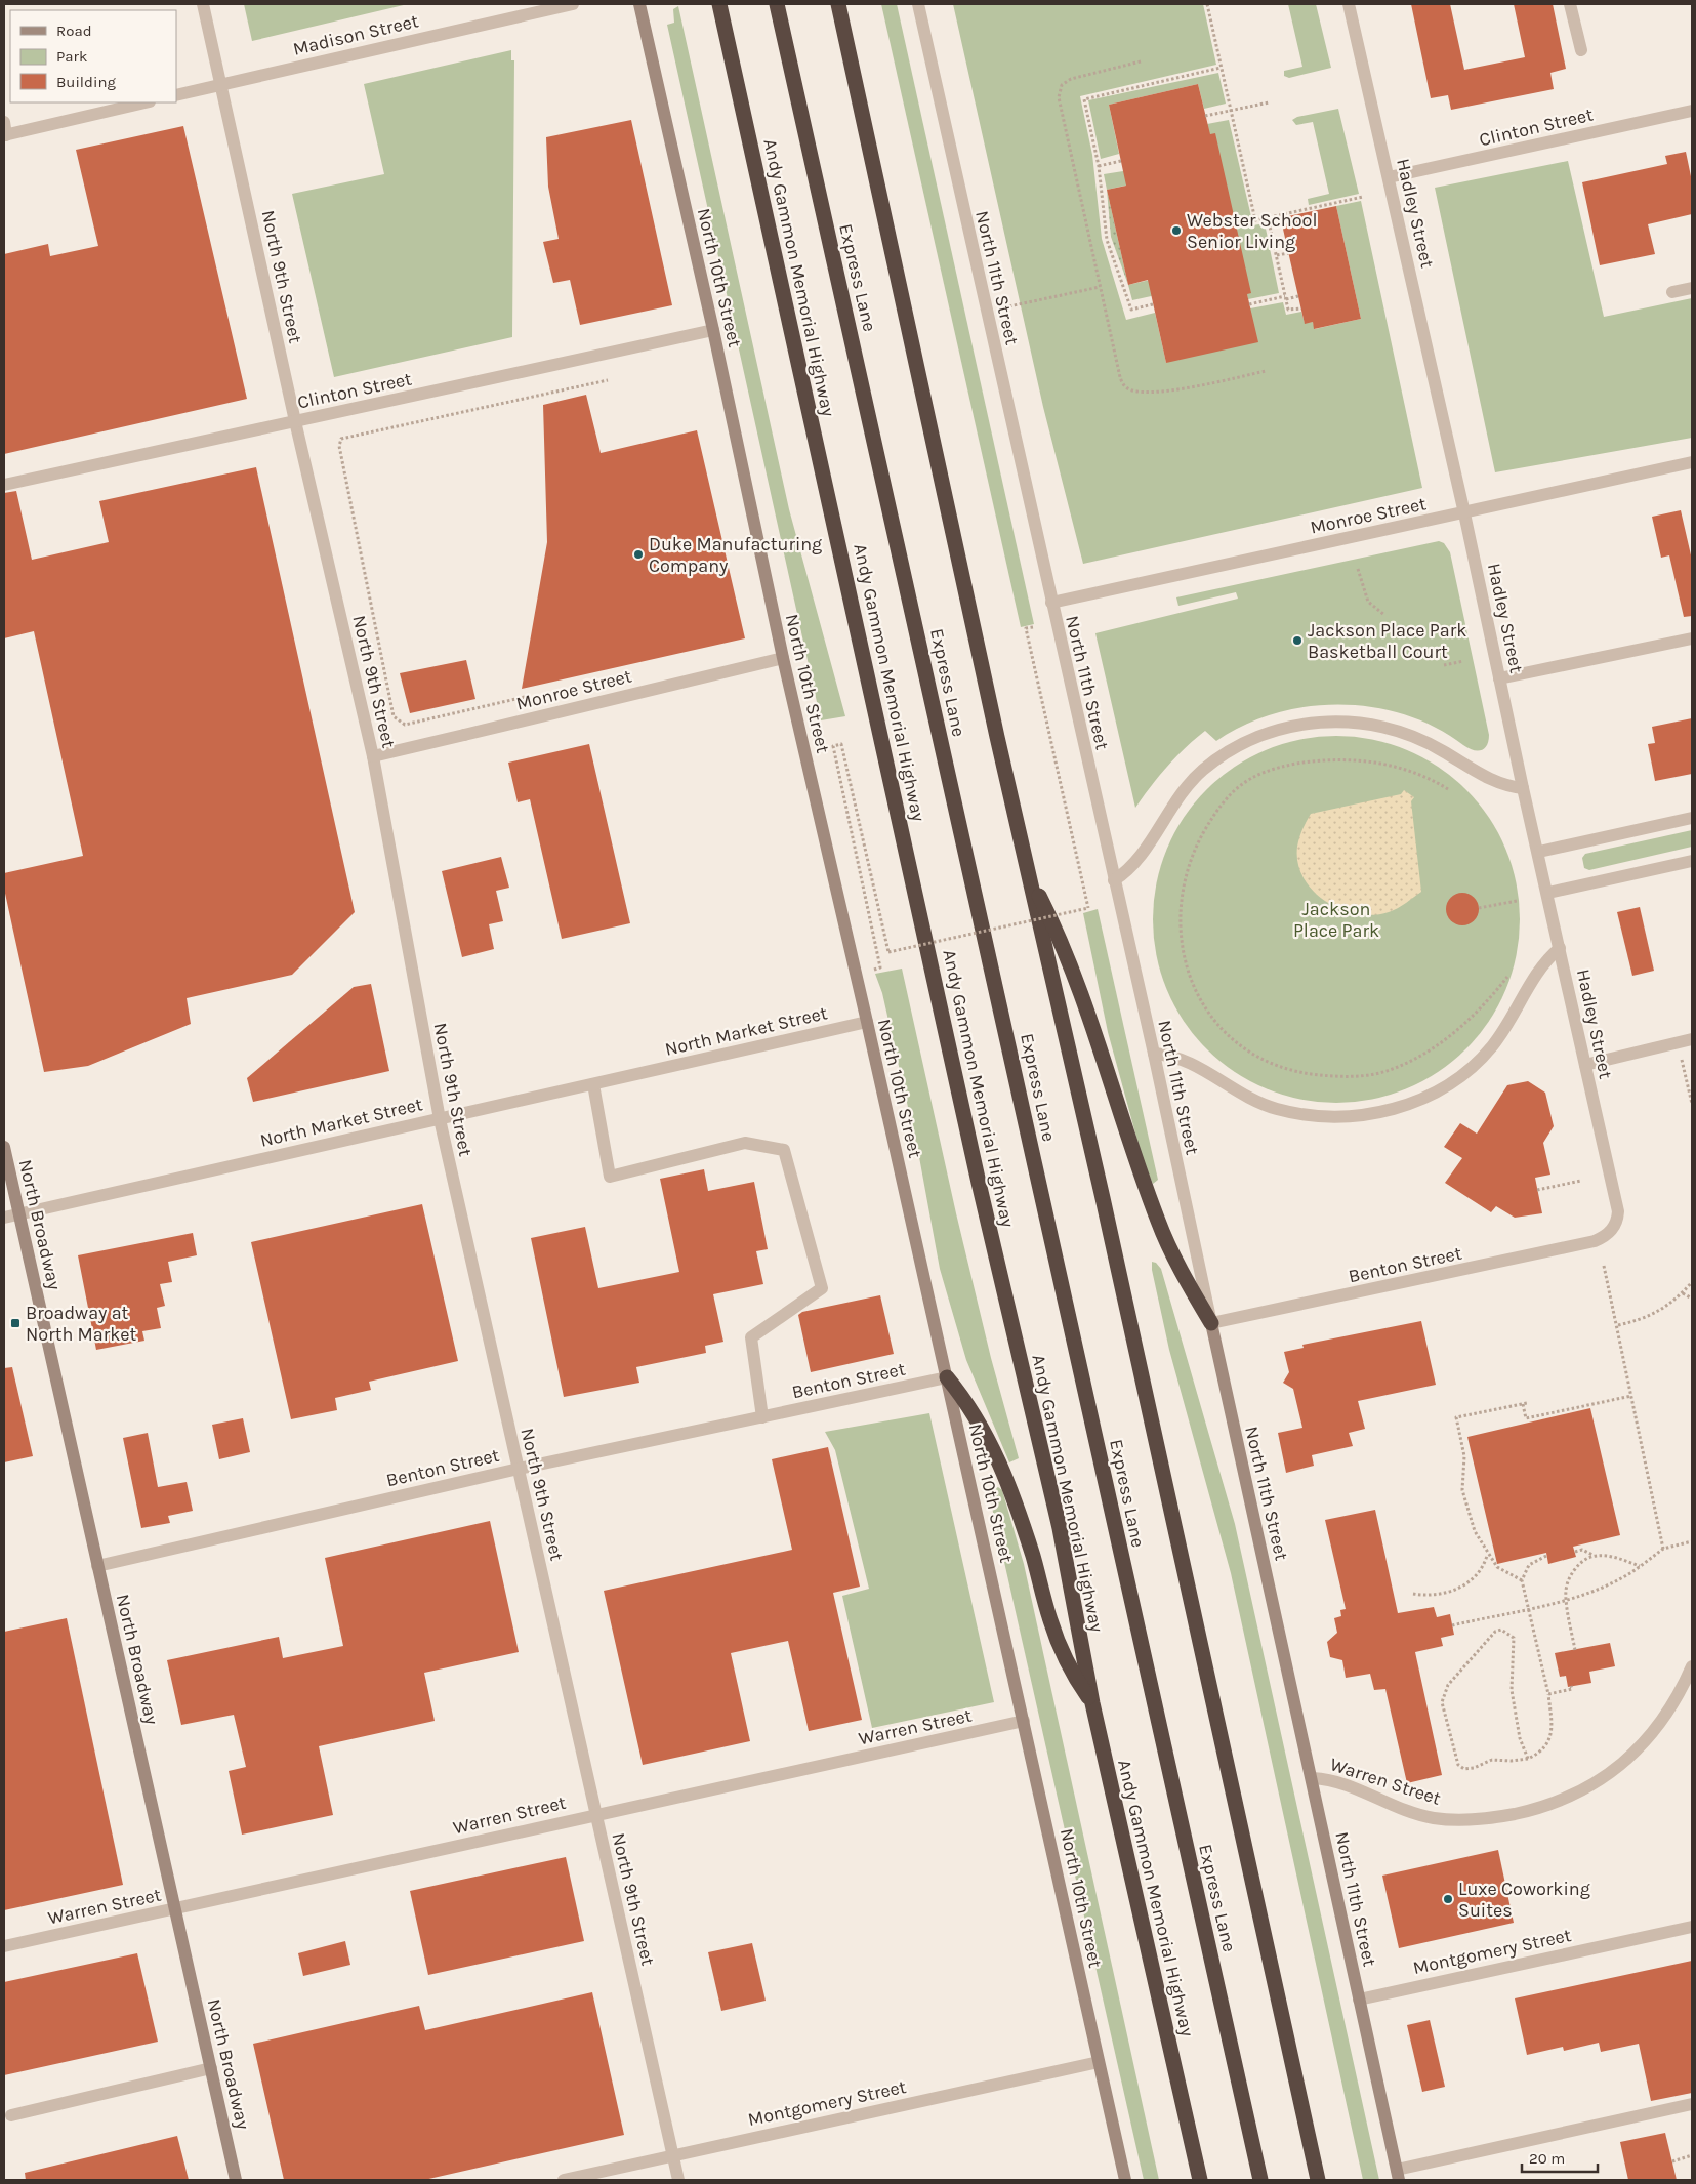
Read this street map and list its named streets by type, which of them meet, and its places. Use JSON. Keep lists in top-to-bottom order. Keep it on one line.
{"streets":{"highway":["Andy Gammon Memorial Highway","Express Lane"],"street":["Madison Street","Clinton Street","Hadley Street","North 9th Street","North 10th Street","North 11th Street","Monroe Street","North Market Street","North Broadway","Benton Street","Warren Street","Montgomery Street"]},"crossings":[["Madison Street","North 9th Street"],["Clinton Street","Hadley Street"],["Clinton Street","North 9th Street"],["Clinton Street","North 10th Street"],["Hadley Street","Monroe Street"],["Hadley Street","Benton Street"],["North 9th Street","Monroe Street"],["North 9th Street","North Market Street"],["North 9th Street","Benton Street"],["North 9th Street","Warren Street"],["North 9th Street","Montgomery Street"],["North 10th Street","Monroe Street"],["North 10th Street","North Market Street"],["North 10th Street","Benton Street"],["North 10th Street","Warren Street"],["North 10th Street","Montgomery Street"],["North 11th Street","Monroe Street"],["North 11th Street","Benton Street"],["North 11th Street","Warren Street"],["North 11th Street","Montgomery Street"],["North Market Street","North Broadway"],["North Broadway","Benton Street"],["North Broadway","Warren Street"]],"parks":["Jackson Place Park"],"places":{"other":["Webster School Senior Living","Duke Manufacturing Company","Jackson Place Park Basketball Court","Luxe Coworking Suites"],"transit":["Broadway at North Market"]},"legend":["Road","Park","Building"],"scale_bar":"20 m"}
